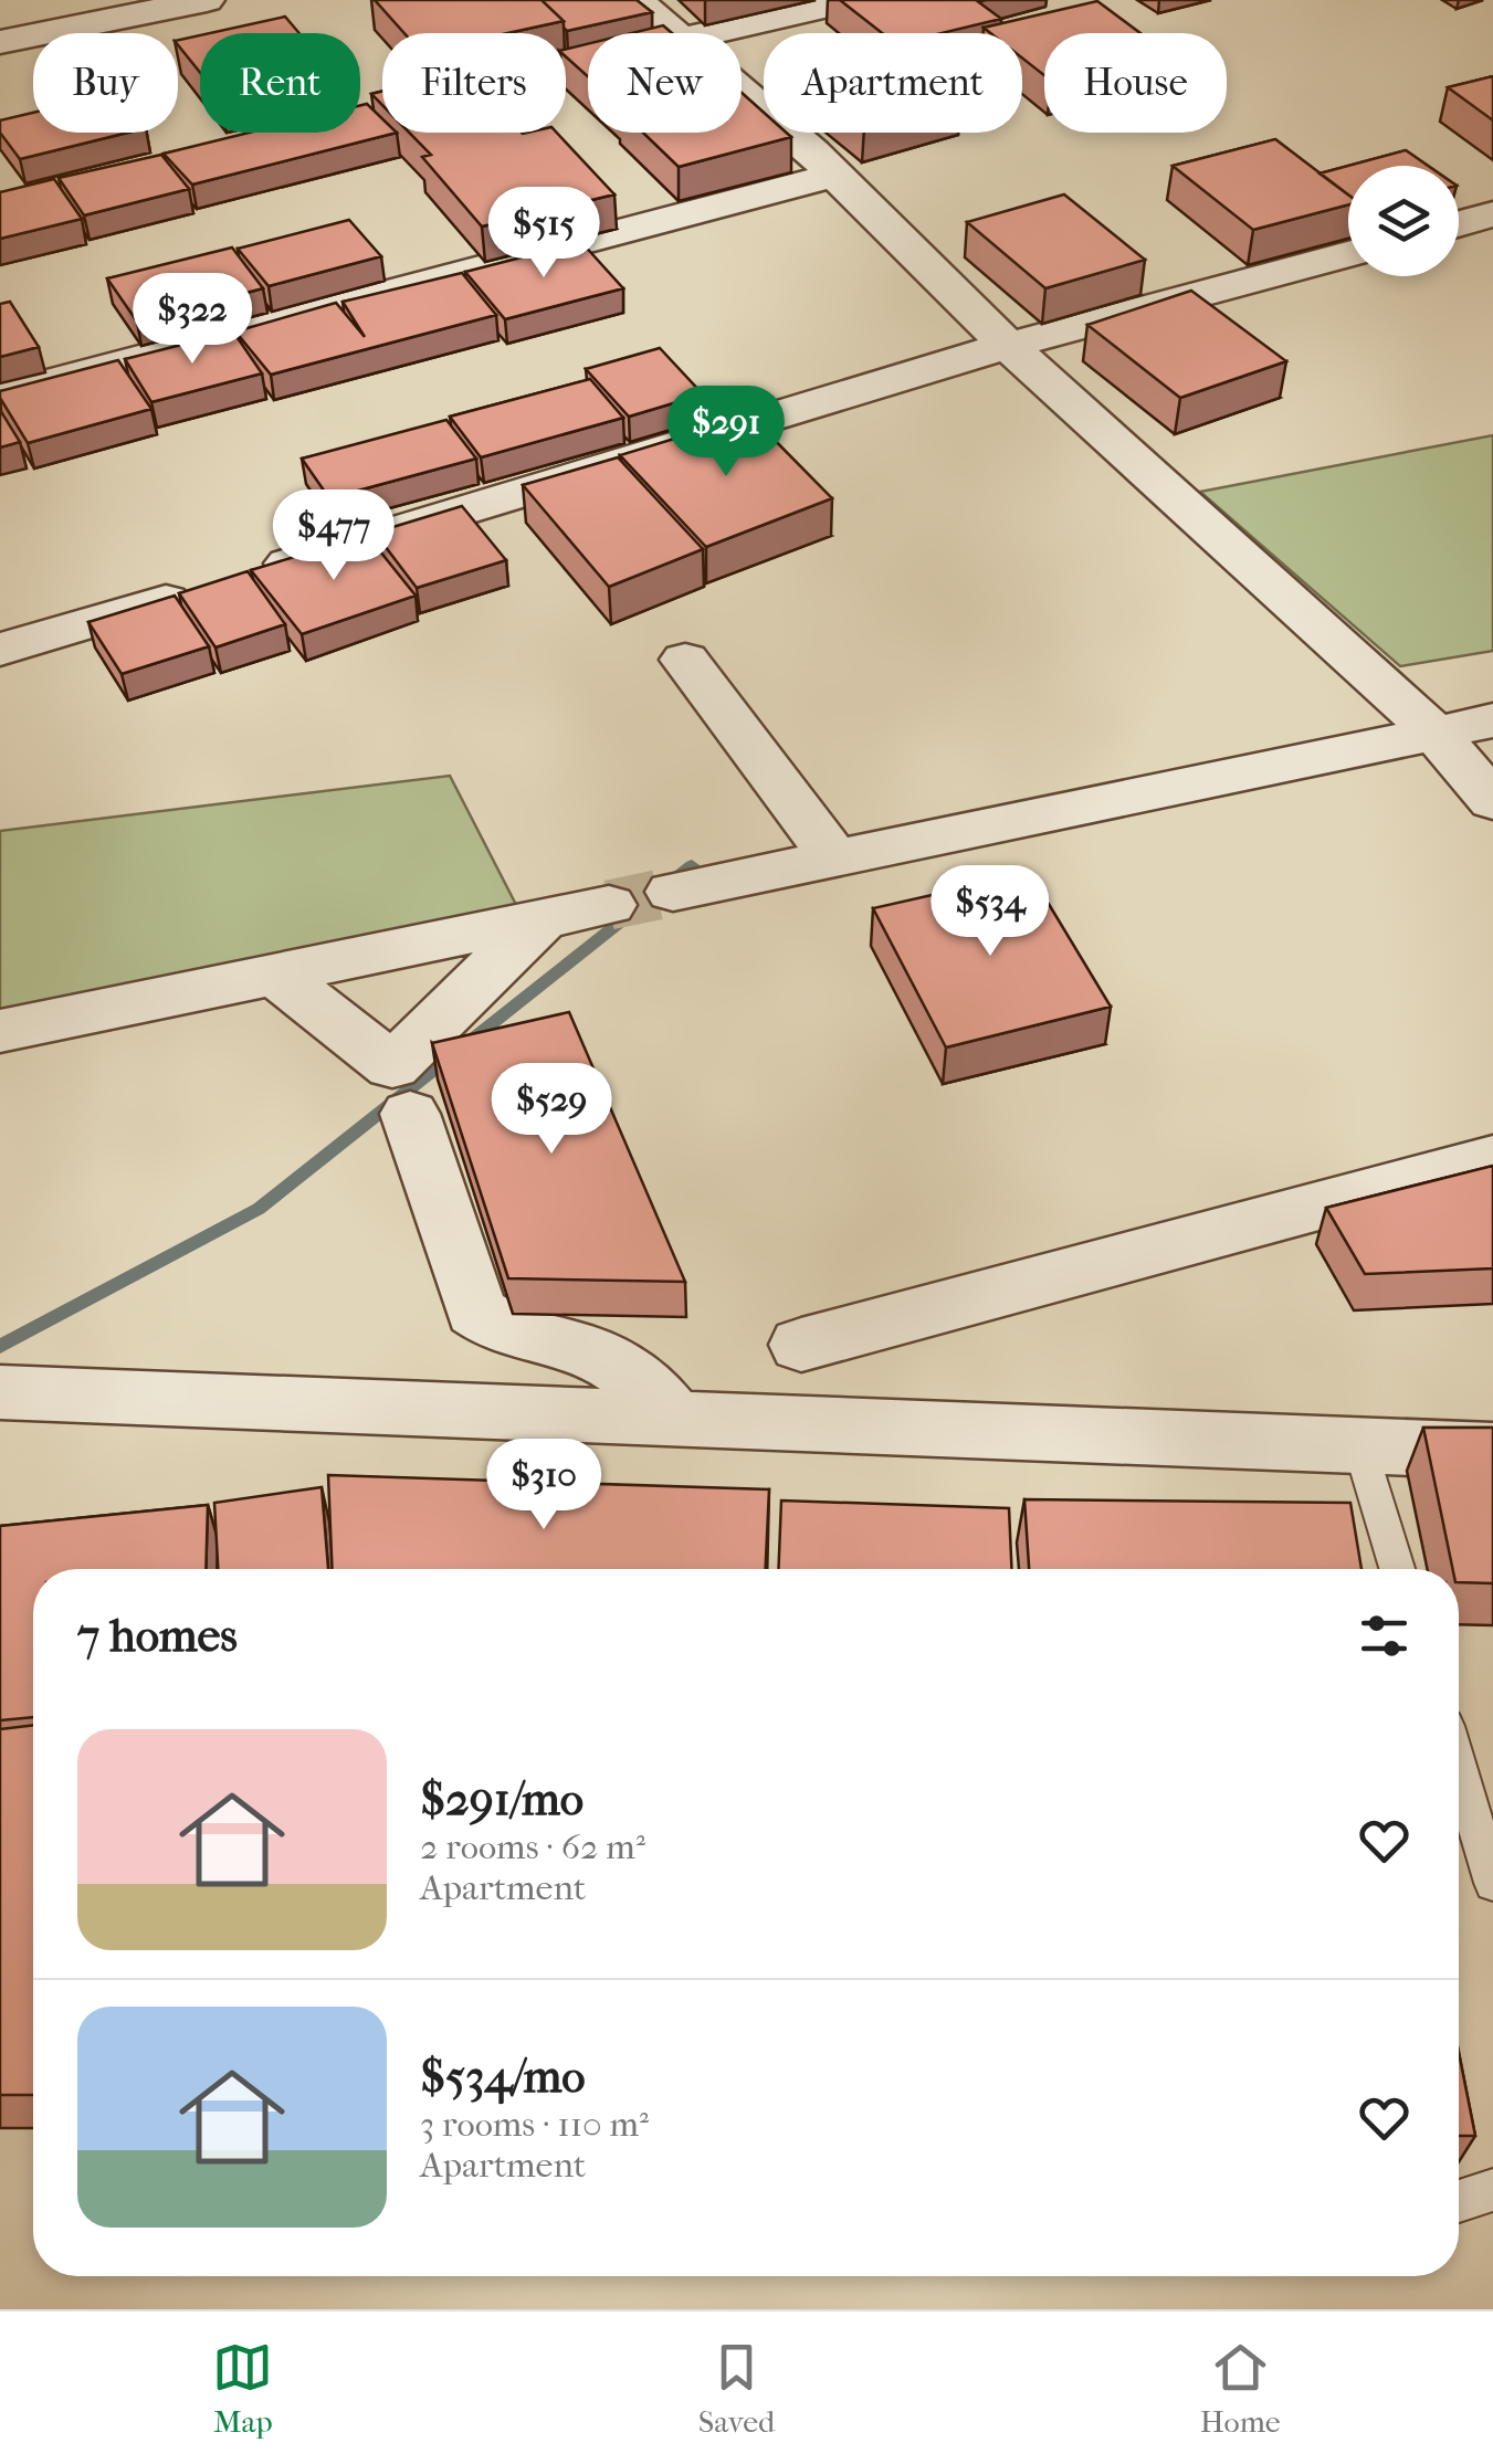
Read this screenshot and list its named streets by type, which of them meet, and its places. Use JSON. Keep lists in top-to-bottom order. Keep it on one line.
{"page":{"chip":["Buy","Rent","Filters","New","Apartment","House"],"price":["$515","$322","$291","$477","$534","$529","$310"],"heading":"7 homes","list":[{"name":"$291/mo","note":"2 rooms · 62 m² · Apartment"},{"name":"$534/mo","note":"3 rooms · 110 m² · Apartment"}],"tabs":["Map","Saved","Home"]}}
